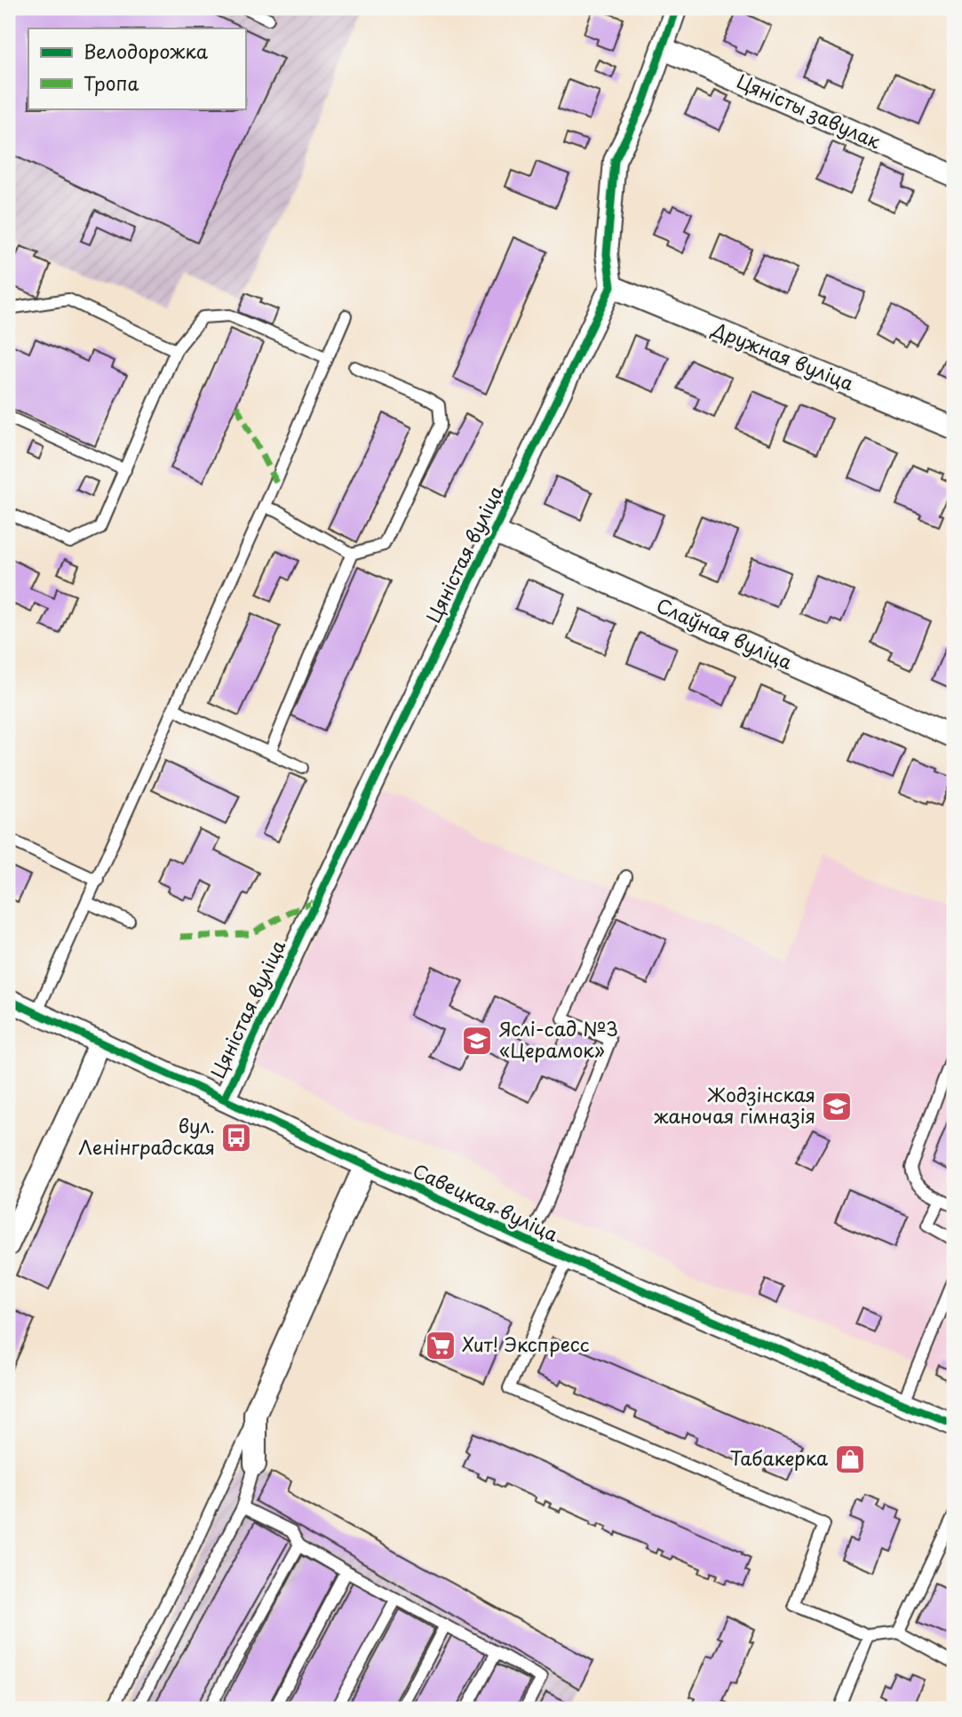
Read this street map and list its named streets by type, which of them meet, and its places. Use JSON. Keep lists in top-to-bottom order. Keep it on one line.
{"streets":{"street":["Цяністы завулак","Дружная вуліца","Цяністая вуліца","Слаўная вуліца","Савецкая вуліца"]},"crossings":[["Дружная вуліца","Цяністая вуліца"],["Цяністая вуліца","Слаўная вуліца"],["Цяністая вуліца","Савецкая вуліца"]],"places":{"school or university":["Яслі-сад №3 «Церамок»","Жодзінская жаночая гімназія"],"bus stop":["вул. Ленінградская"],"supermarket":["Хит! Экспресс"],"shop":["Табакерка"]},"legend":["Велодорожка","Тропа"]}
